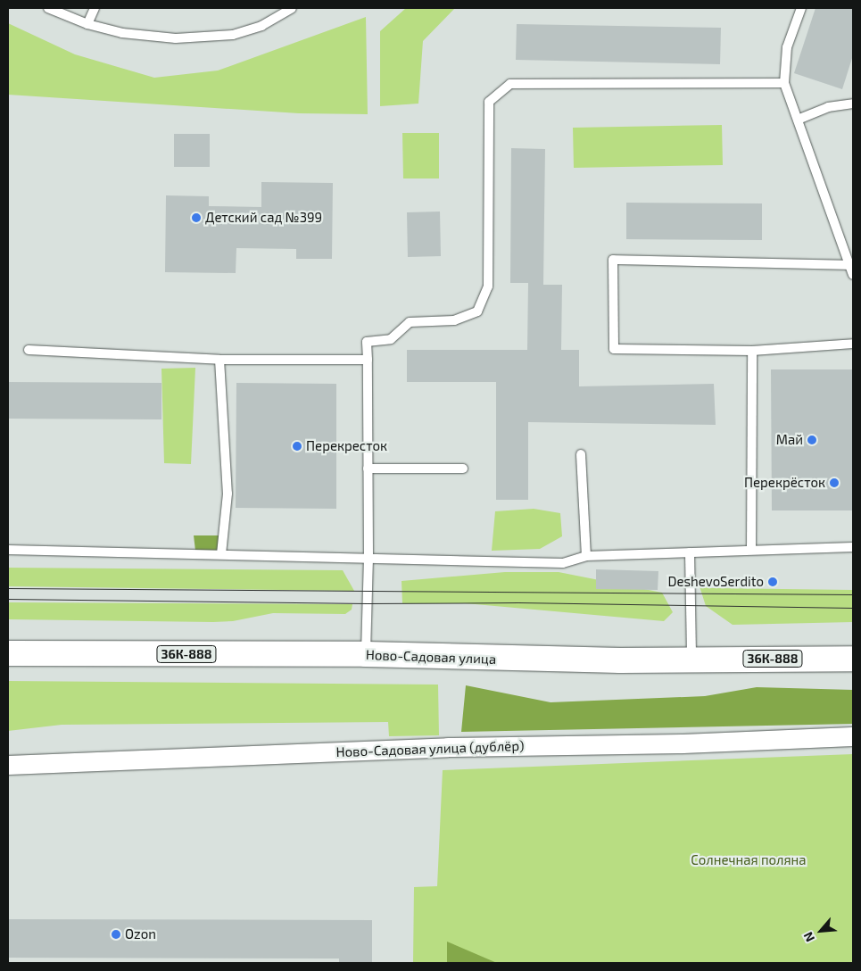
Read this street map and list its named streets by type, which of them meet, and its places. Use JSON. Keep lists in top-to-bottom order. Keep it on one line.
{"streets":{"main road":["36К-888","Ново-Садовая улица"],"street":["Ново-Садовая улица (дублёр)"]},"parks":["Солнечная поляна"],"places":["Детский сад №399","Май","Перекресток","Перекрёсток","DeshevoSerdito","Ozon"],"north":"bottom left"}
